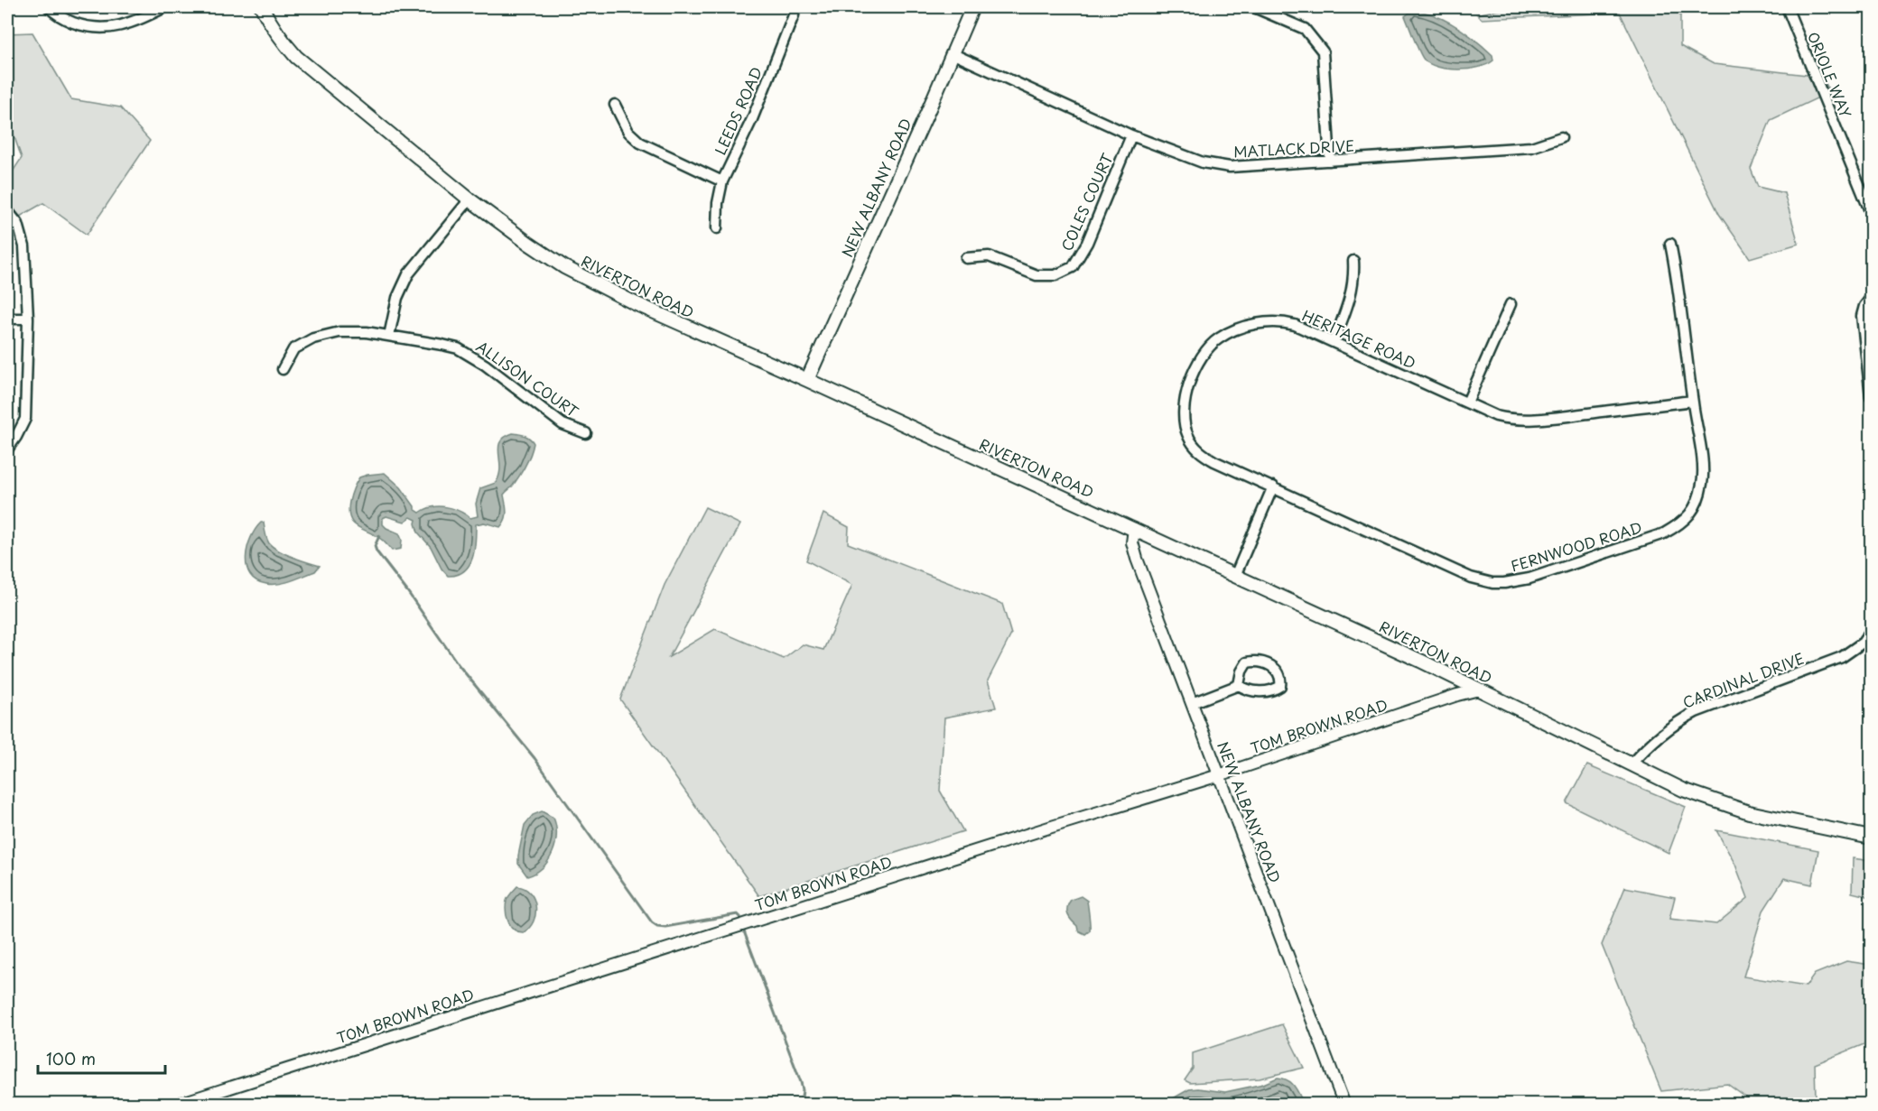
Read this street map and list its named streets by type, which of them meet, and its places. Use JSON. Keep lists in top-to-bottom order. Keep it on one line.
{"streets":{"main road":["NEW ALBANY ROAD","RIVERTON ROAD"],"street":["ORIOLE WAY","LEEDS ROAD","MATLACK DRIVE","COLES COURT","HERITAGE ROAD","ALLISON COURT","FERNWOOD ROAD","CARDINAL DRIVE","TOM BROWN ROAD"]},"crossings":[["MATLACK DRIVE","NEW ALBANY ROAD"],["MATLACK DRIVE","COLES COURT"],["NEW ALBANY ROAD","RIVERTON ROAD"],["NEW ALBANY ROAD","TOM BROWN ROAD"],["RIVERTON ROAD","CARDINAL DRIVE"],["RIVERTON ROAD","TOM BROWN ROAD"],["HERITAGE ROAD","FERNWOOD ROAD"]],"scale_bar":"100 m"}
